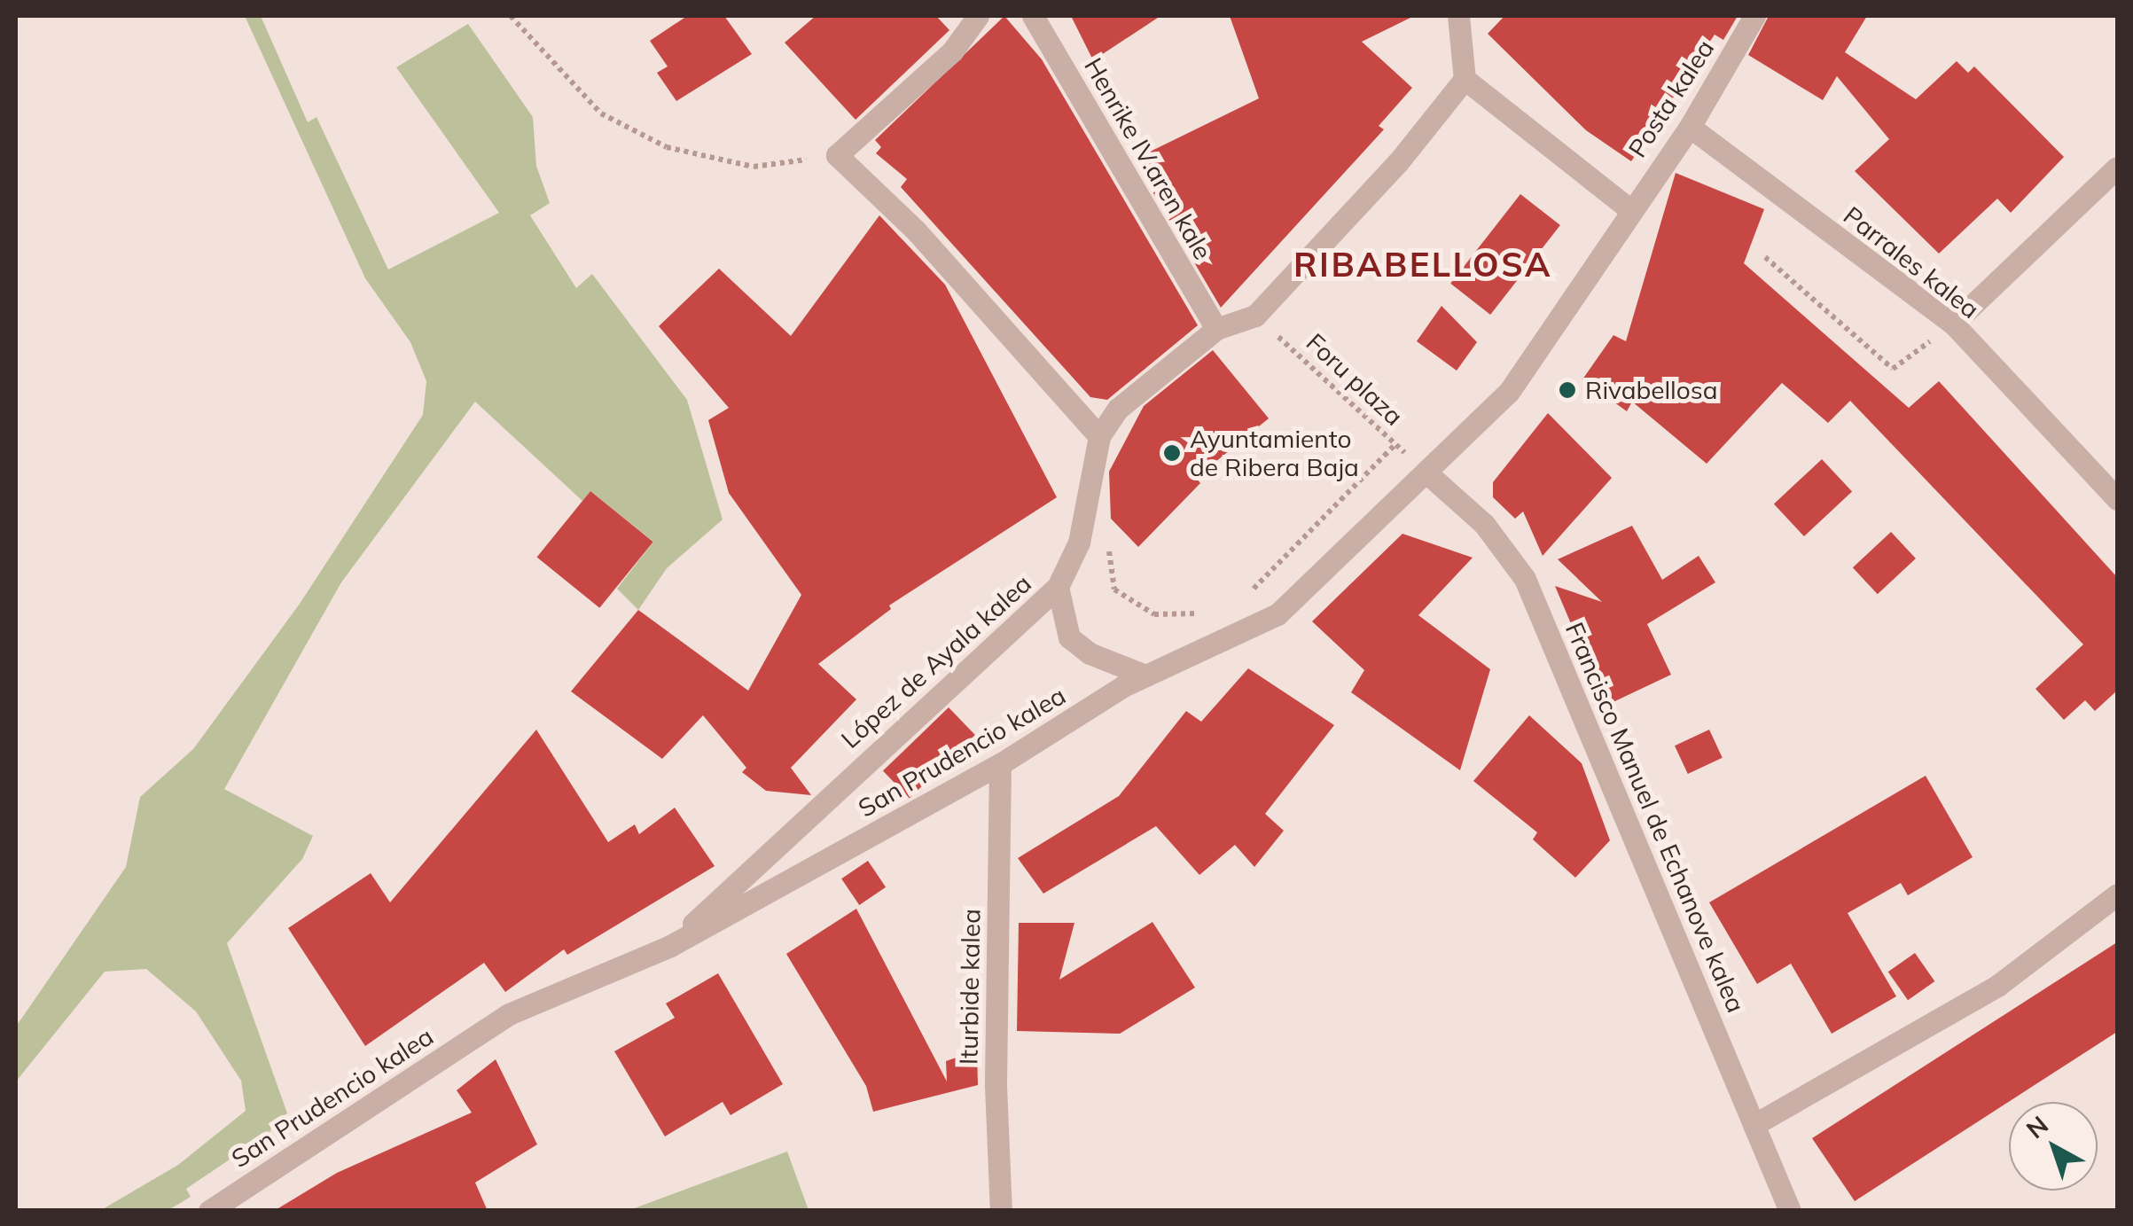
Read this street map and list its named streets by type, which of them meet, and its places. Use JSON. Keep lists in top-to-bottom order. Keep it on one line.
{"streets":{"street":["Posta kalea","Henrike IV.aren kale","Parrales kalea","López de Ayala kalea","San Prudencio kalea","Francisco Manuel de Echanove kalea","Iturbide kalea"],"path":["Foru plaza"]},"crossings":[["Posta kalea","Parrales kalea"],["Posta kalea","San Prudencio kalea"],["Henrike IV.aren kale","López de Ayala kalea"],["Foru plaza","López de Ayala kalea"],["Foru plaza","San Prudencio kalea"],["Foru plaza","Francisco Manuel de Echanove kalea"],["López de Ayala kalea","San Prudencio kalea"],["San Prudencio kalea","Francisco Manuel de Echanove kalea"],["San Prudencio kalea","Iturbide kalea"]],"districts":["RIBABELLOSA"],"places":["Rivabellosa","Ayuntamiento de Ribera Baja"],"north":"top left"}
